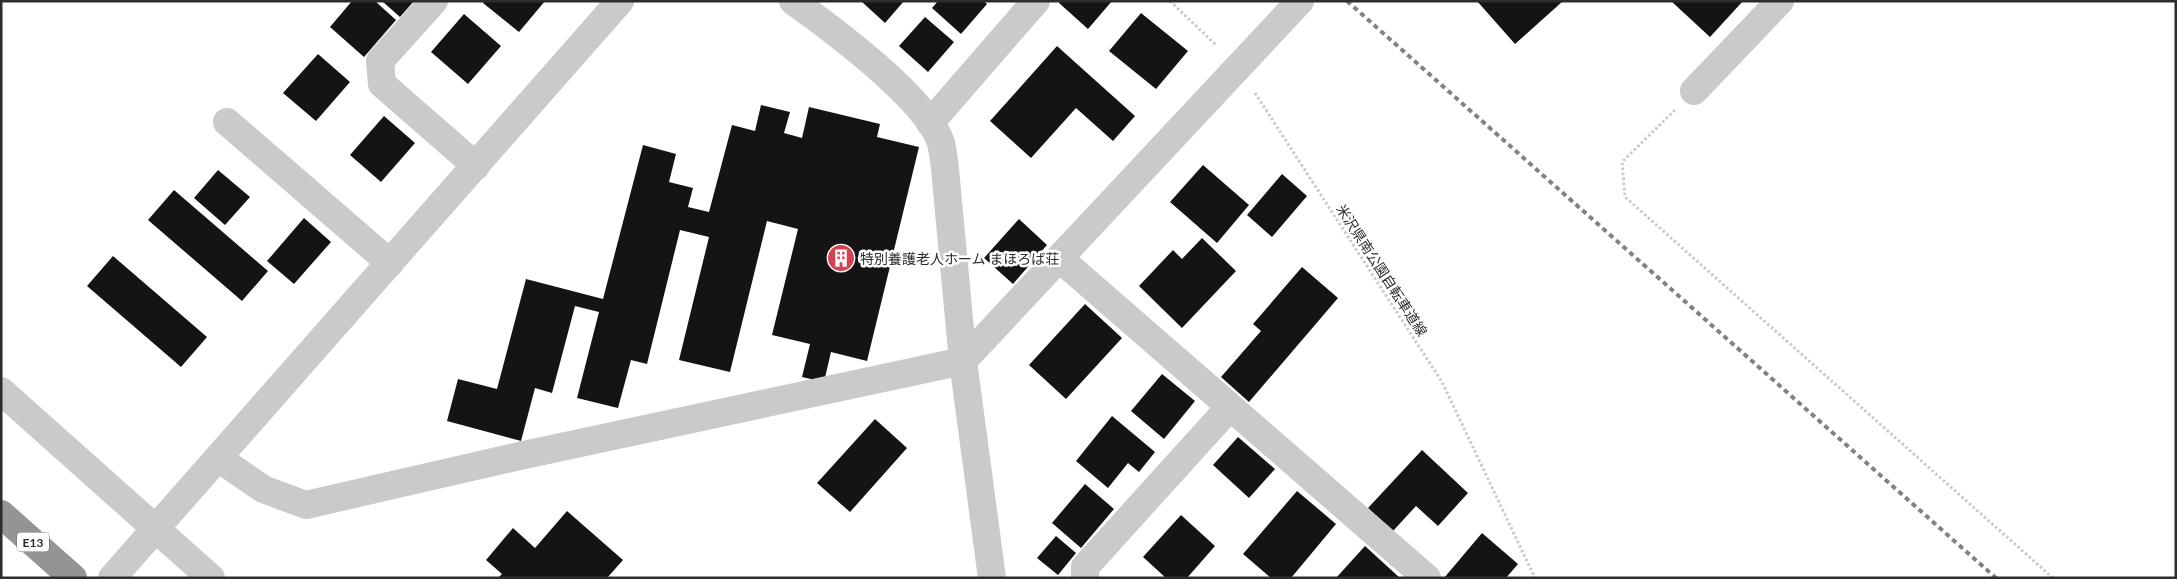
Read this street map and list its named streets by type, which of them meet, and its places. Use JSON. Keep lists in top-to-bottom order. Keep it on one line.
{"streets":{"highway":["E13"],"path":["米沢県南公園自転車道線"]},"places":{"building":["特別養護老人ホーム まほろば荘"]}}
